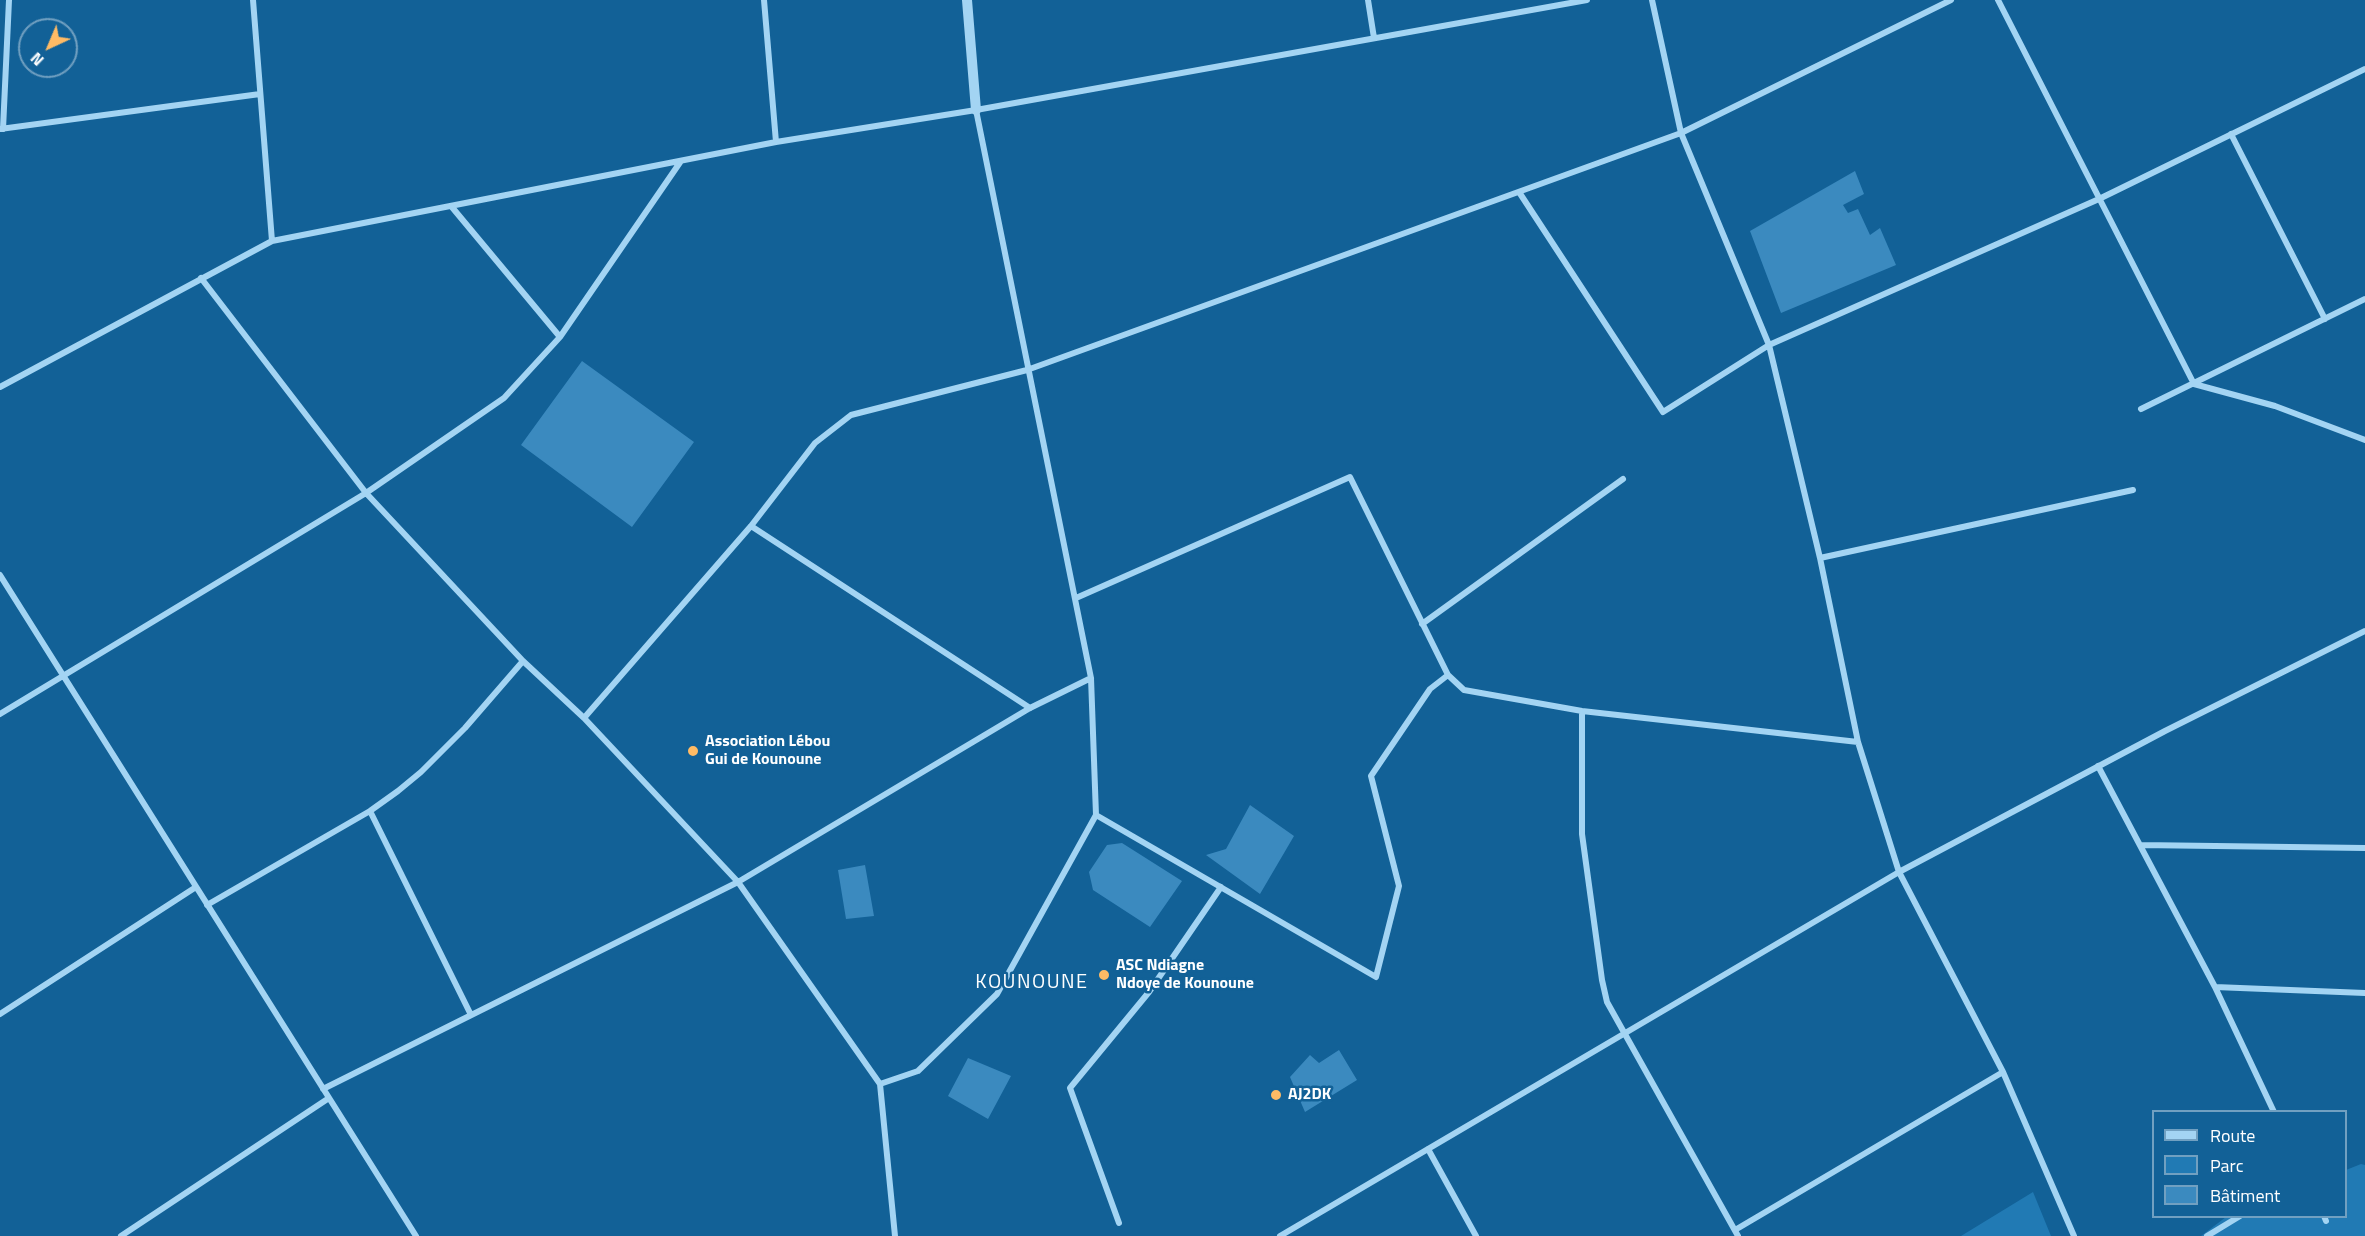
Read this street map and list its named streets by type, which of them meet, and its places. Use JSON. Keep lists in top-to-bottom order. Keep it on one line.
{"districts":["KOUNOUNE"],"places":["Association Lébou Gui de Kounoune","ASC Ndiagne Ndoye de Kounoune","AJ2DK"],"legend":["Route","Parc","Bâtiment"],"north":"bottom left"}
